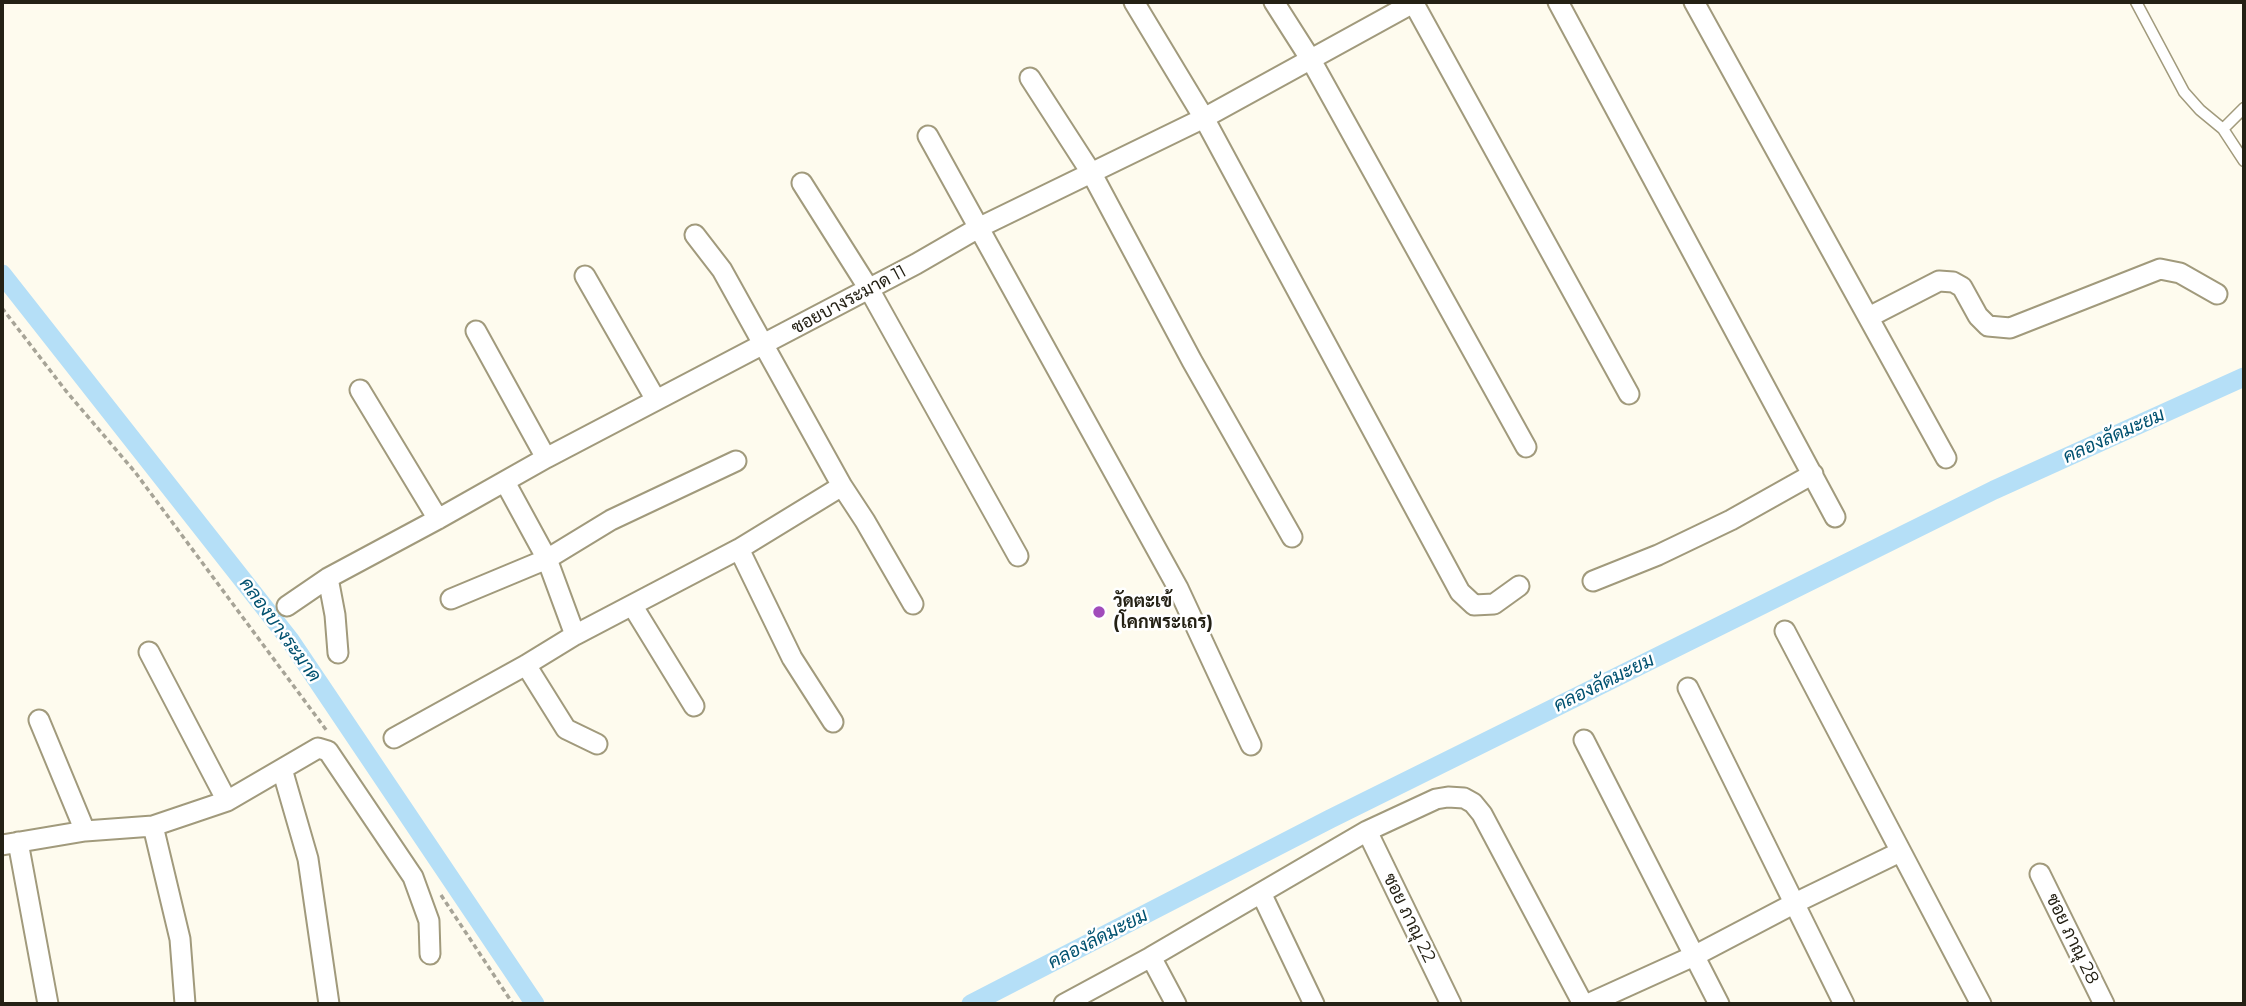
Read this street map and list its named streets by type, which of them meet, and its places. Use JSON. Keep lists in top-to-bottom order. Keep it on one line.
{"streets":{"street":["ซอยบางระมาด 11","ซอย ภาณุ 22","ซอย ภาณุ 28"]},"water":["คลองลัดมะยม","คลองบางระมาด"],"places":["วัดตะเข้ (โคกพระเถร)"]}
